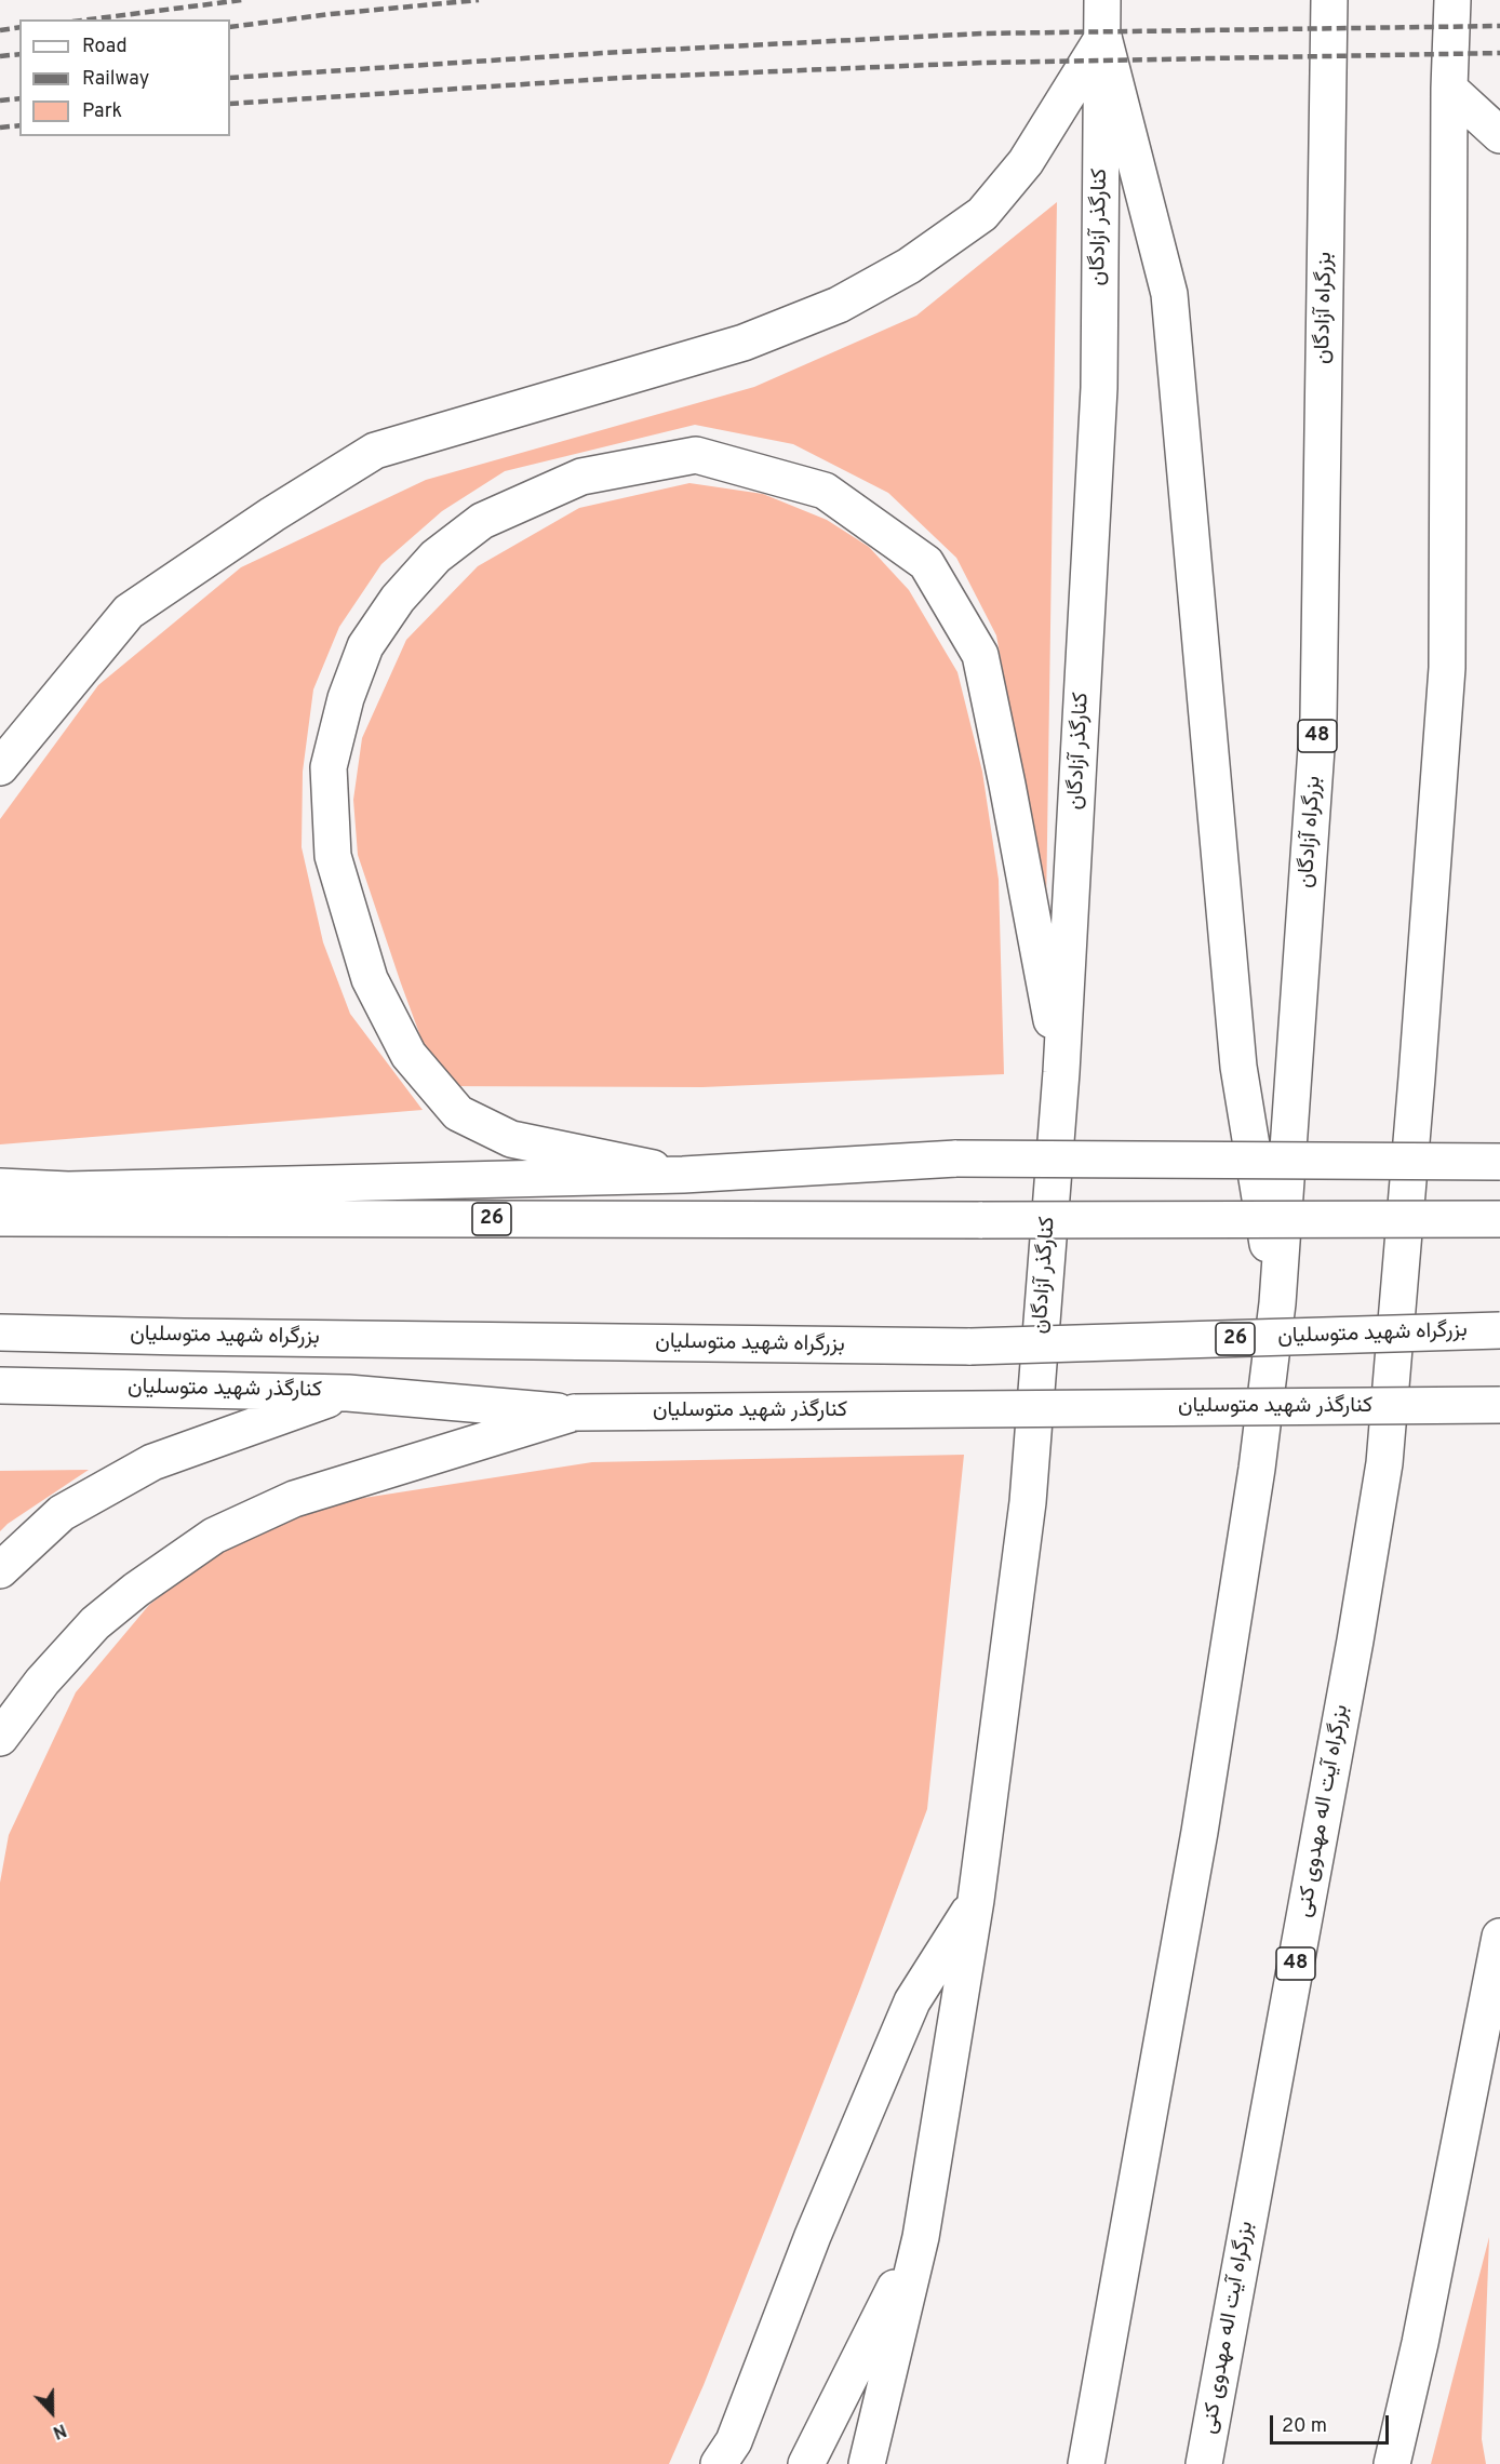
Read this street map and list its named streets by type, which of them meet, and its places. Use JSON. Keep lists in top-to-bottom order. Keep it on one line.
{"streets":{"main road":["کنارگذر آزادگان","بزرگراه آزادگان","48","26","بزرگراه شهید متوسلیان","کنارگذر شهید متوسلیان","بزرگراه آیت اله مهدوی کنی"]},"crossings":[["48","بزرگراه آیت اله مهدوی کنی"]],"legend":["Road","Railway","Park"],"scale_bar":"20 m","north":"bottom"}
